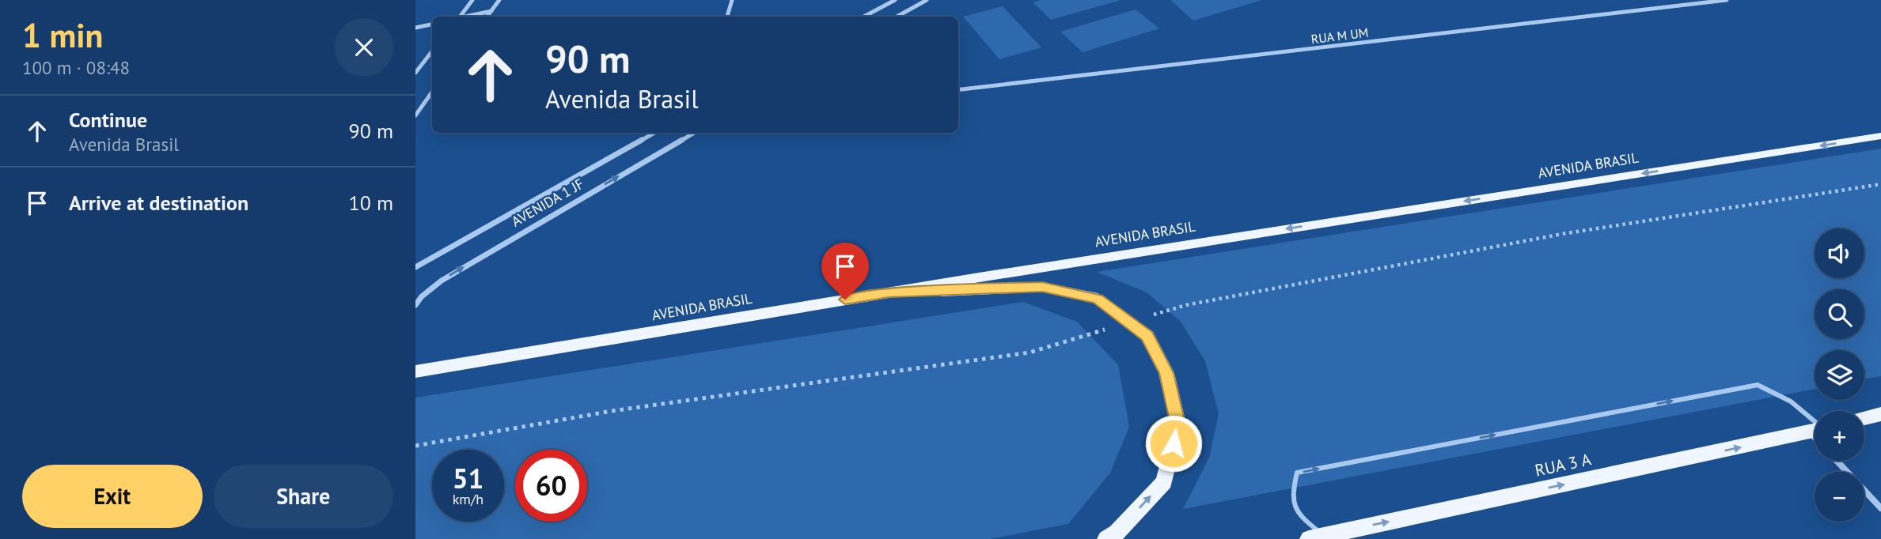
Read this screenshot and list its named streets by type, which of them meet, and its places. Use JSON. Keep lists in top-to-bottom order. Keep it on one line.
{"streets":{"main road":["AVENIDA BRASIL","RUA 3 A"],"street":["RUA M UM","AVENIDA 1 JF"]},"one_way":["AVENIDA BRASIL","RUA 3 A"],"page":{"heading":["1 min","100 m · 08:48"],"turn":["90 m","Avenida Brasil"],"list":[{"name":"Continue","note":"Avenida Brasil","value":"90 m"},{"name":"Arrive at destination","value":"10 m"}],"map_buttons":["+","−"],"speed":"51 km/h","limit":"60","buttons":["Exit","Share"]}}
